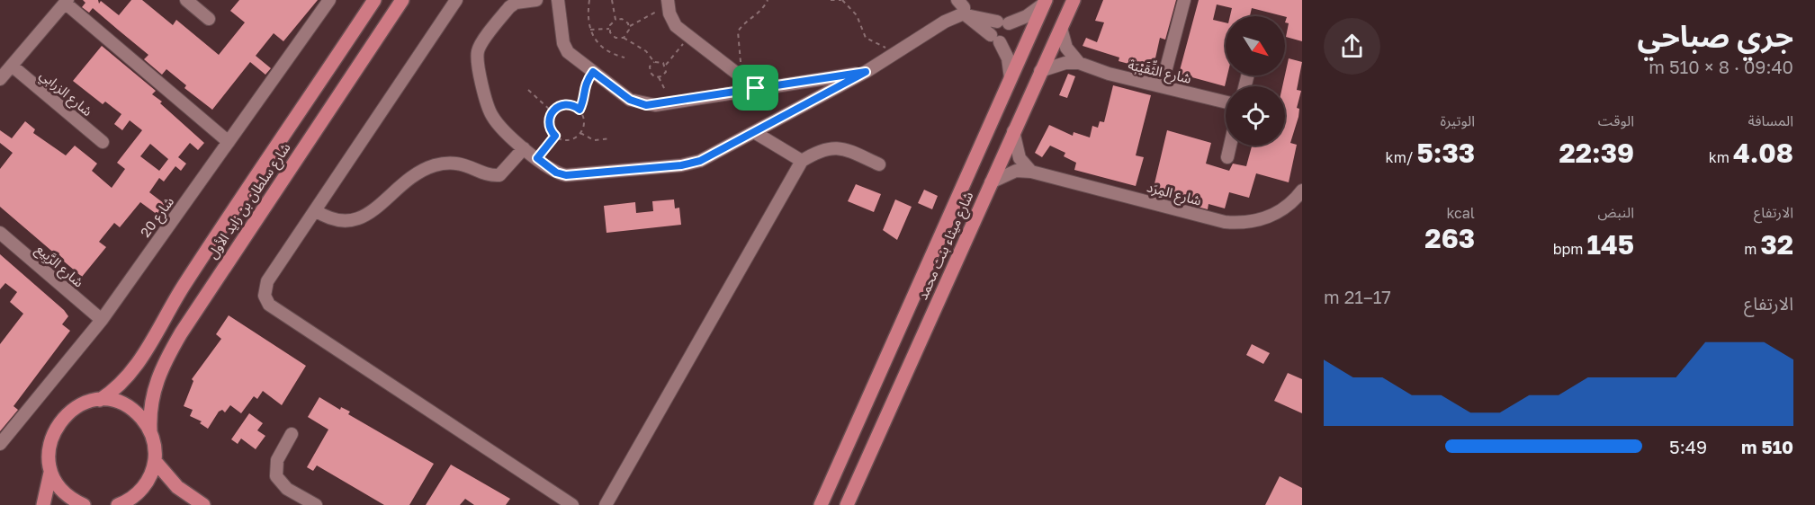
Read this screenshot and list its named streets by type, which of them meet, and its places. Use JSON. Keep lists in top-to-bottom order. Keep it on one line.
{"streets":{"main road":["شارع سلطان بن زايد الأول","شارع ميثاء بنت محمد"],"street":["شارع الثِّقَيْبَة","شارع الزرابي","شارع المِرَد","شارع 20","شارع الرَّبِيع"]},"crossings":[["شارع الثِّقَيْبَة","شارع ميثاء بنت محمد"],["شارع المِرَد","شارع ميثاء بنت محمد"],["شارع 20","شارع الرَّبِيع"]],"north":"bottom right","page":{"heading":["جري صباحي","09:40 · 8 × 510 m"],"stats":[["المسافة","4.08 km"],["الوقت","22:39"],["الوتيرة","5:33 /km"],["الارتفاع","32 m"],["النبض","145 bpm"],["kcal","263"]],"chart":["الارتفاع","17–21 m"],"list":[{"name":"510 m","note":"5:49"}]}}
